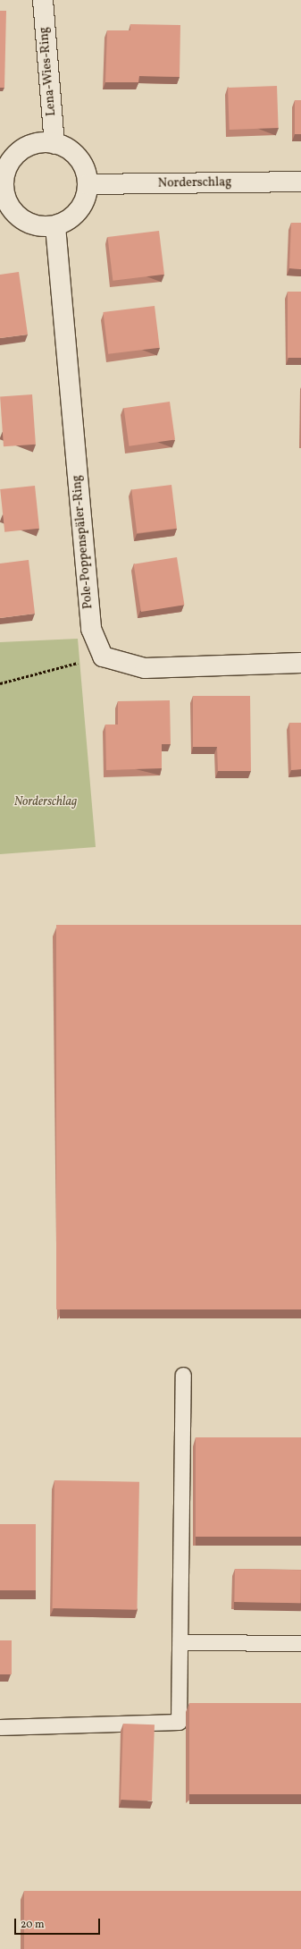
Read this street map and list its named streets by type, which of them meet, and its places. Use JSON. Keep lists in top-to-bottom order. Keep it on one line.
{"streets":{"street":["Lena-Wies-Ring","Norderschlag","Pole-Poppenspäler-Ring"]},"crossings":[["Lena-Wies-Ring","Norderschlag"],["Lena-Wies-Ring","Pole-Poppenspäler-Ring"],["Norderschlag","Pole-Poppenspäler-Ring"]],"parks":["Norderschlag"],"scale_bar":"20 m"}
